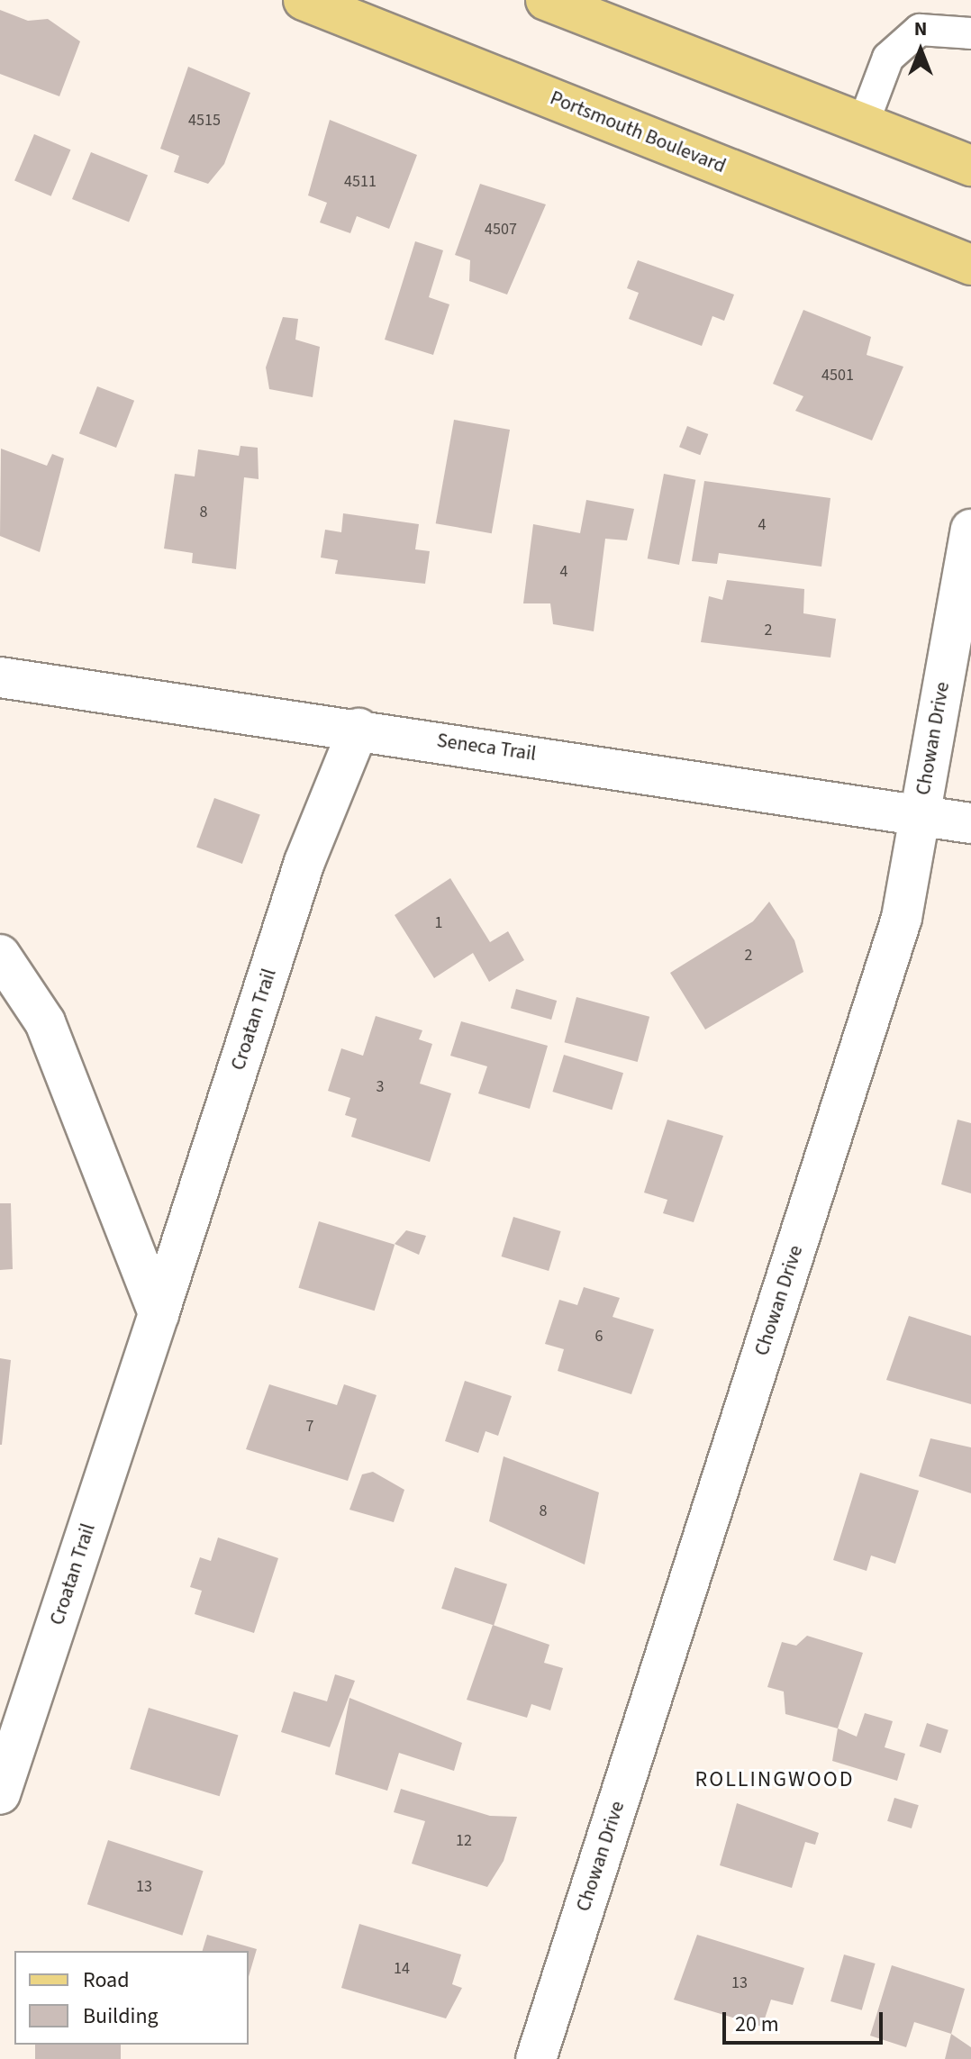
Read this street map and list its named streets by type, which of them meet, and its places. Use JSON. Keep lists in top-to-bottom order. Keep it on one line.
{"streets":{"main road":["Portsmouth Boulevard"],"street":["Chowan Drive","Seneca Trail","Croatan Trail"]},"crossings":[["Chowan Drive","Seneca Trail"],["Seneca Trail","Croatan Trail"]],"districts":["ROLLINGWOOD"],"house_numbers":["4515","4511","4507","4501","8","4","4","2","1","2","3","6","7","8","12","13","14","13"],"legend":["Road","Building"],"scale_bar":"20 m","north":"top"}
